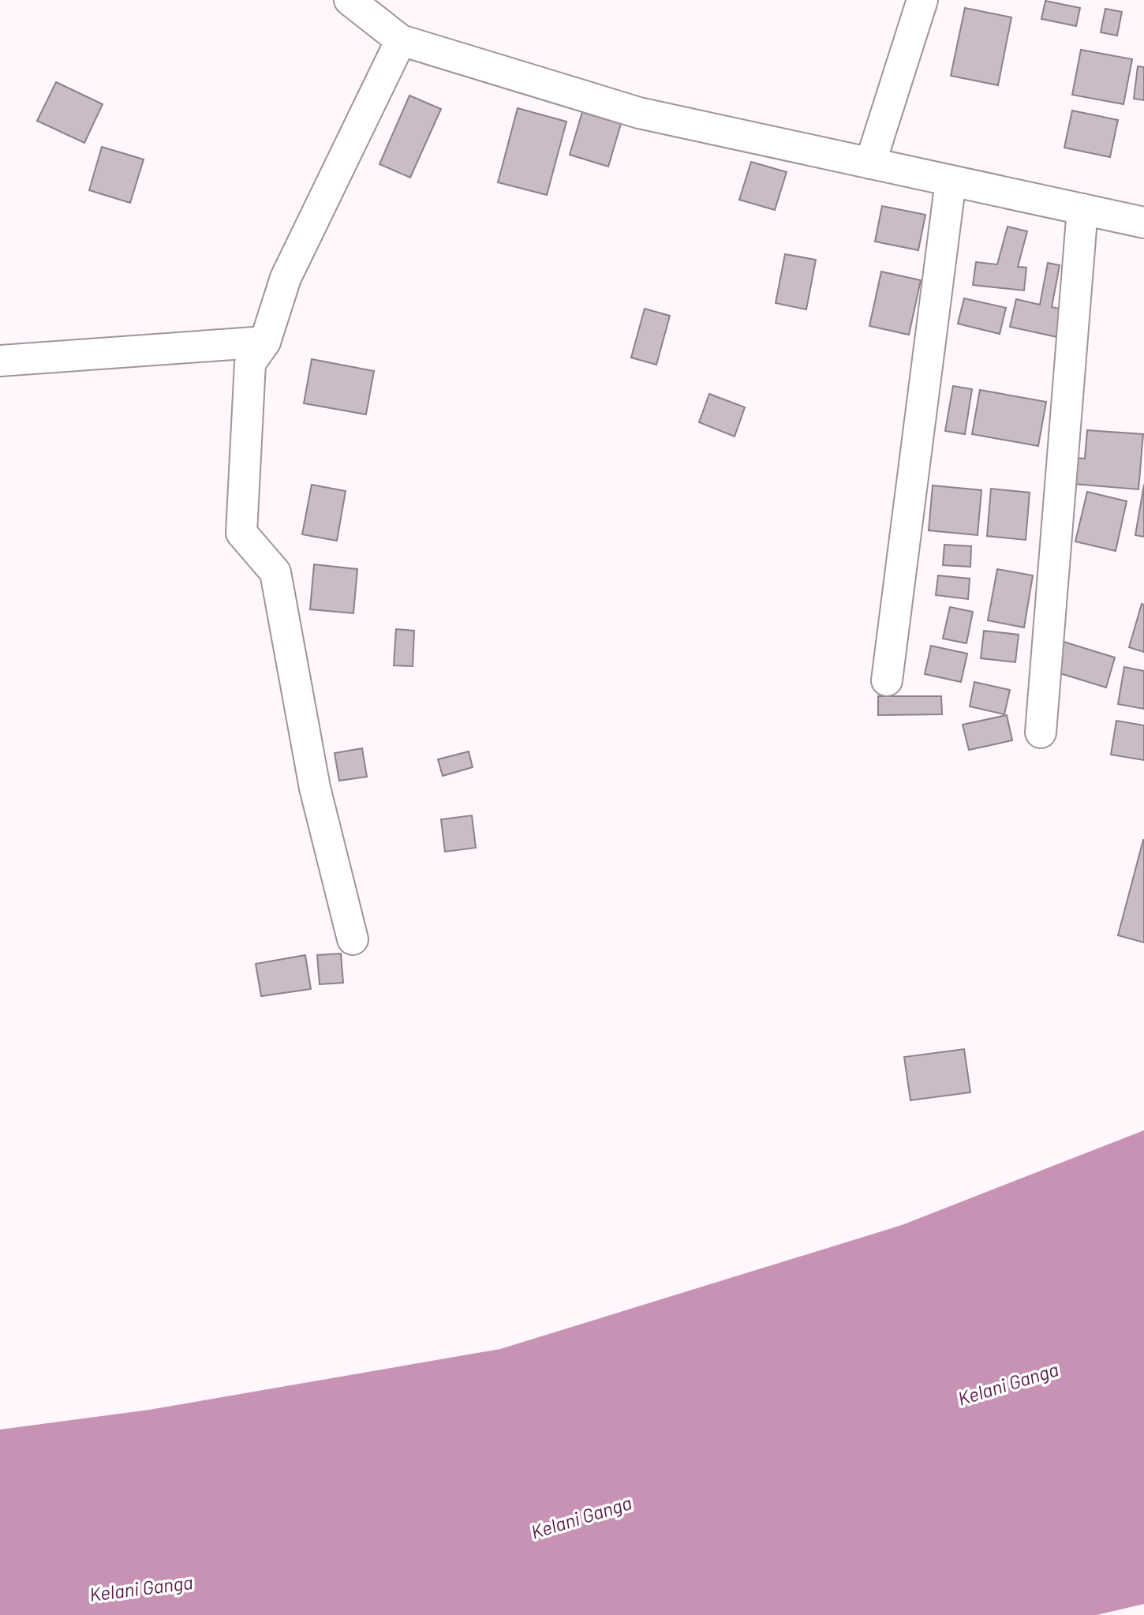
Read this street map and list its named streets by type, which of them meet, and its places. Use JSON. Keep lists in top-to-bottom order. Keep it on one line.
{"water":["Kelani Ganga"]}
